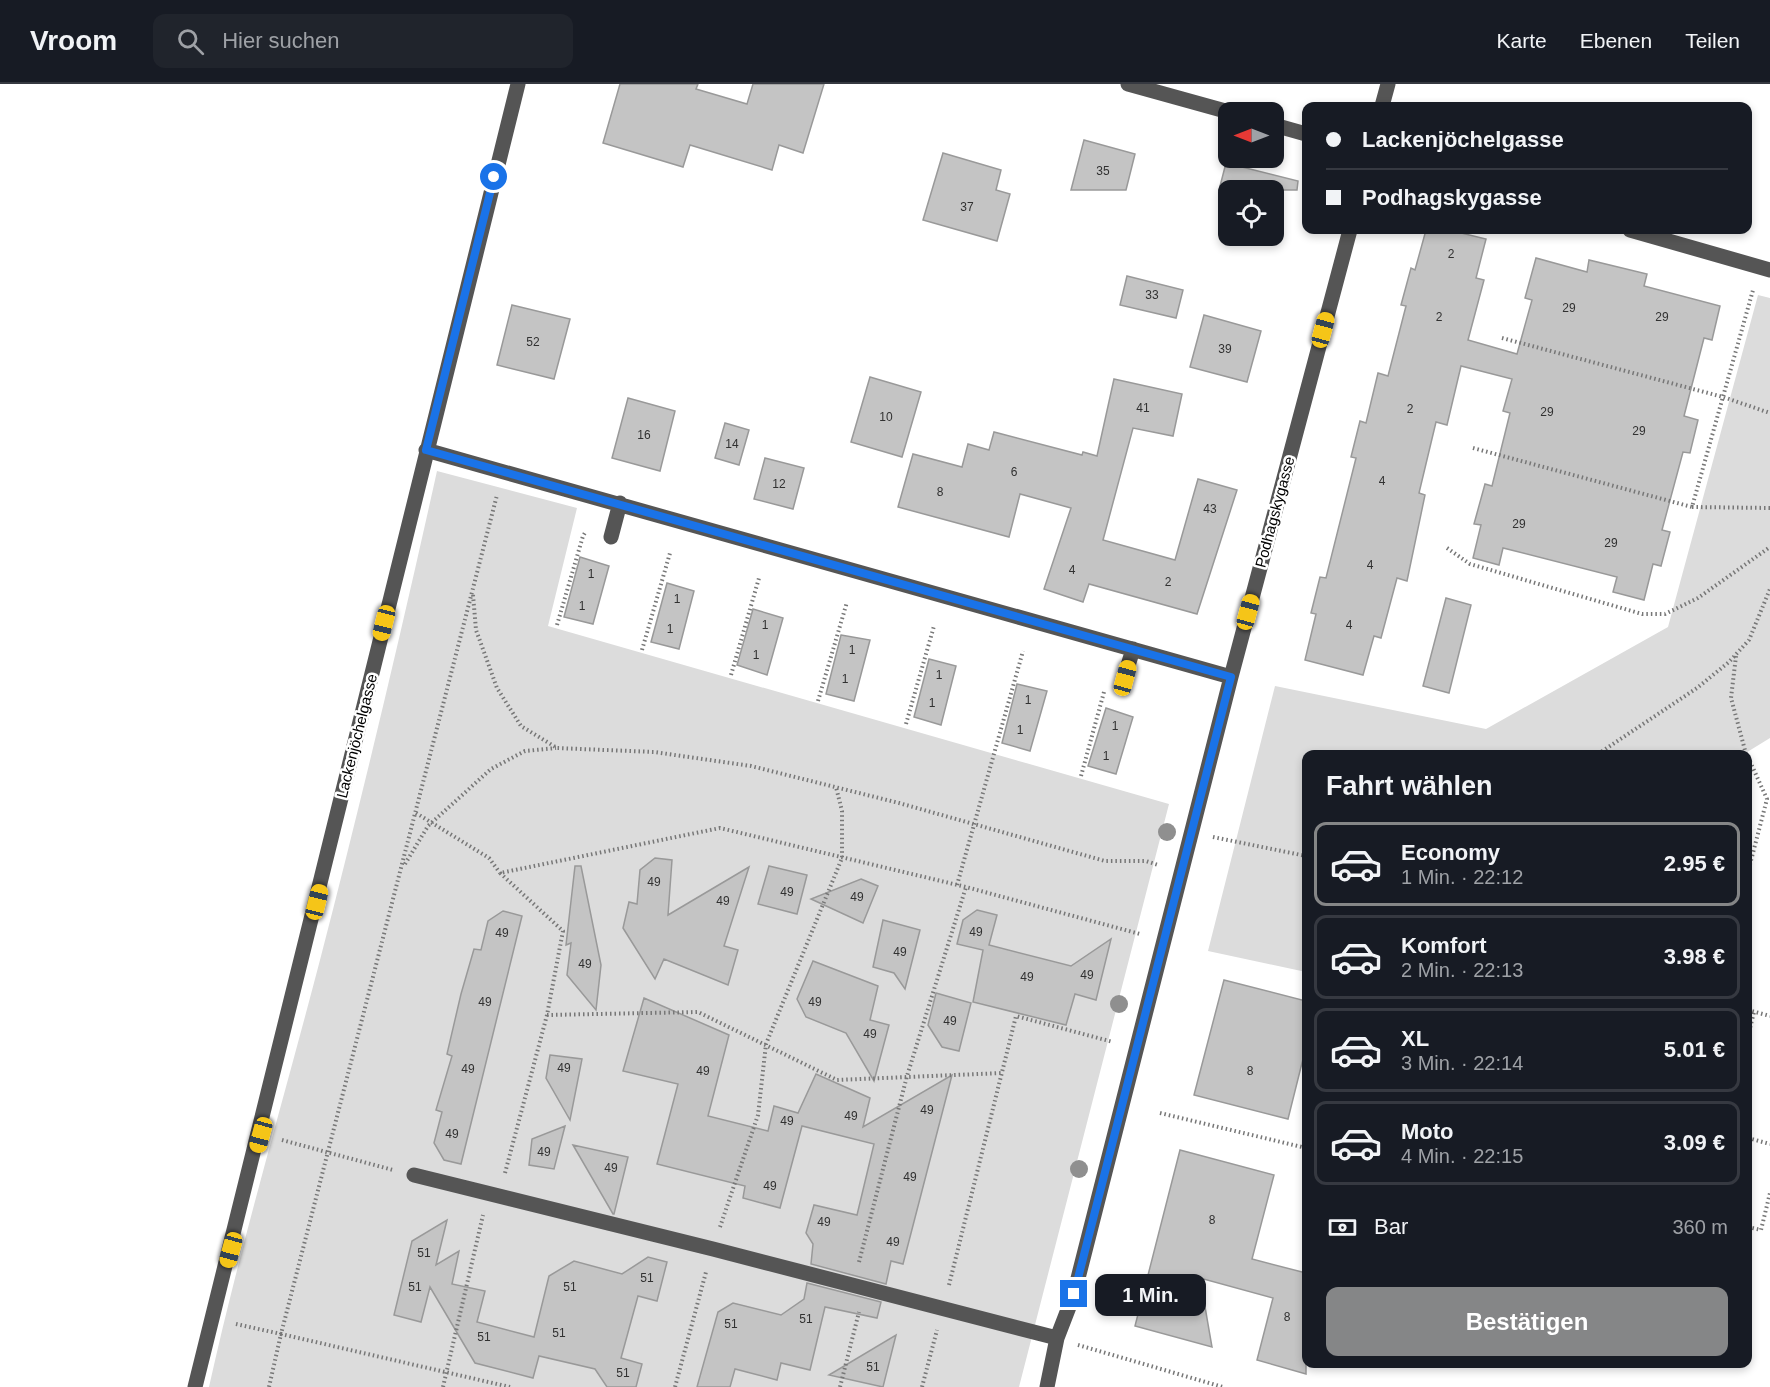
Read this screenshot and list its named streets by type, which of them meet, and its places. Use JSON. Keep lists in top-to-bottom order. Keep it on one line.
{"streets":{"street":["Podhagskygasse","Lackenjöchelgasse"]},"house_numbers":["35","37","2","33","29","2","29","52","39","41","2","29","10","29","16","14","6","4","12","8","43","29","29","4","4","1","2","1","1","1","4","1","1","1","1","1","1","1","1","1","1","49","49","49","49","49","49","49","49","49","49","49","49","49","49","49","49","49","8","49","49","49","49","49","49","49","49","8","49","49","51","51","51","51","8","51","51","51","51","51","51"],"north":"left","page":{"header":"Vroom","search":"Hier suchen","nav":["Karte","Ebenen","Teilen"],"banner":["Lackenjöchelgasse","Podhagskygasse"],"heading":"Fahrt wählen","list":[{"name":"Economy","note":"1 Min. · 22:12","value":"2.95 €"},{"name":"Komfort","note":"2 Min. · 22:13","value":"3.98 €"},{"name":"XL","note":"3 Min. · 22:14","value":"5.01 €"},{"name":"Moto","note":"4 Min. · 22:15","value":"3.09 €"}],"pay":["Bar","360 m"],"bubble":"1 Min.","buttons":"Bestätigen"}}
